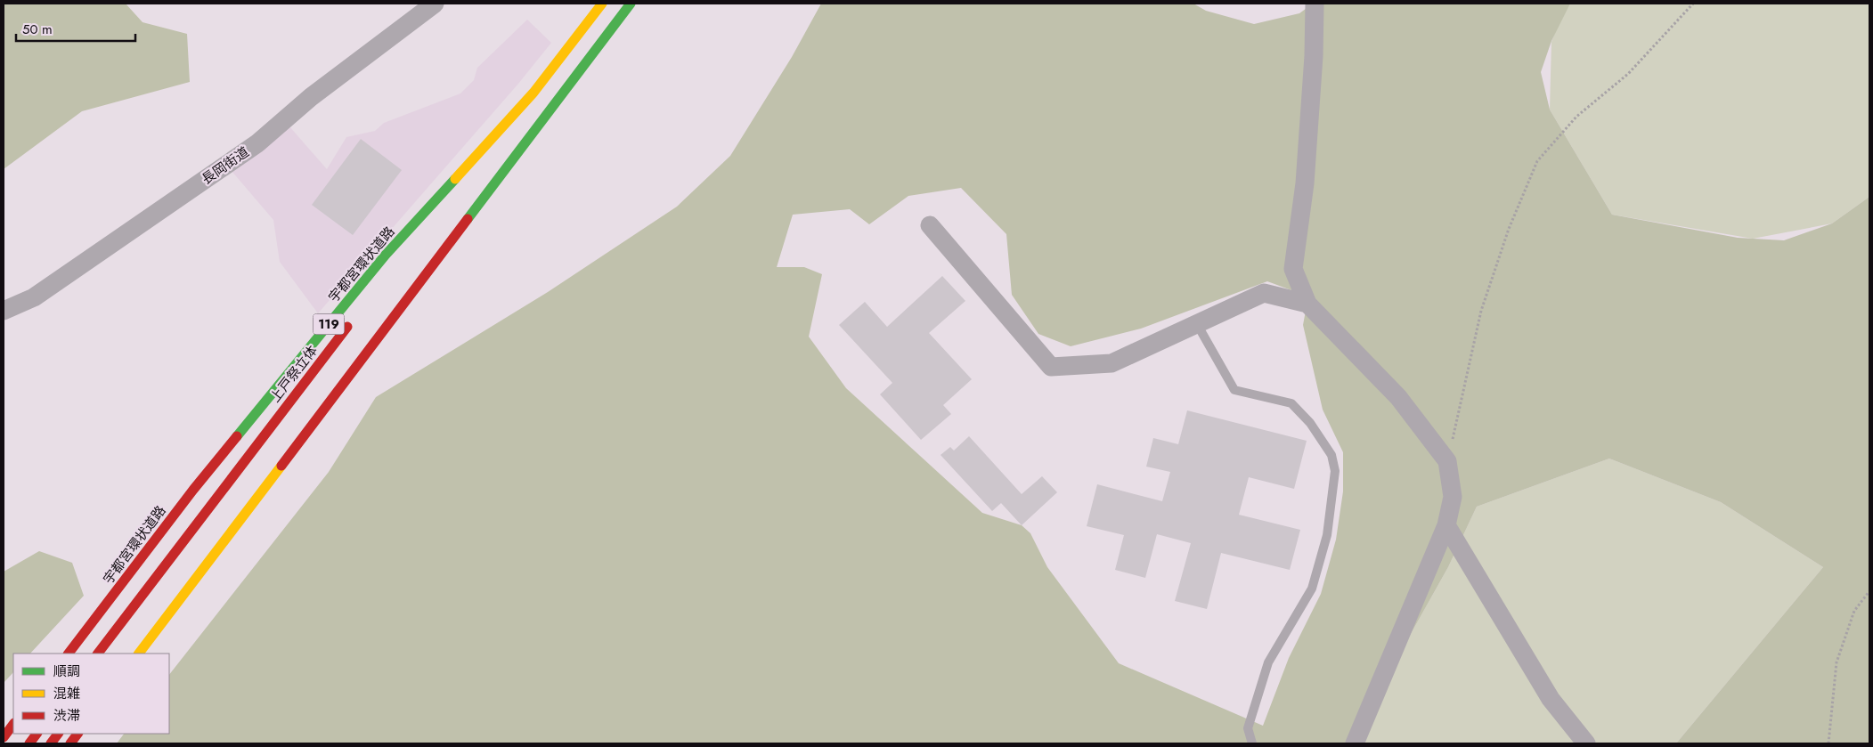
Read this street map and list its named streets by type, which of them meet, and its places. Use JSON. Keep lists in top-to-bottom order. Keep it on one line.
{"streets":{"highway":["宇都宮環状道路","119","上戸祭立体"],"street":["長岡街道"]},"crossings":[["宇都宮環状道路","119"]],"legend":["順調","混雑","渋滞"],"scale_bar":"50 m"}
